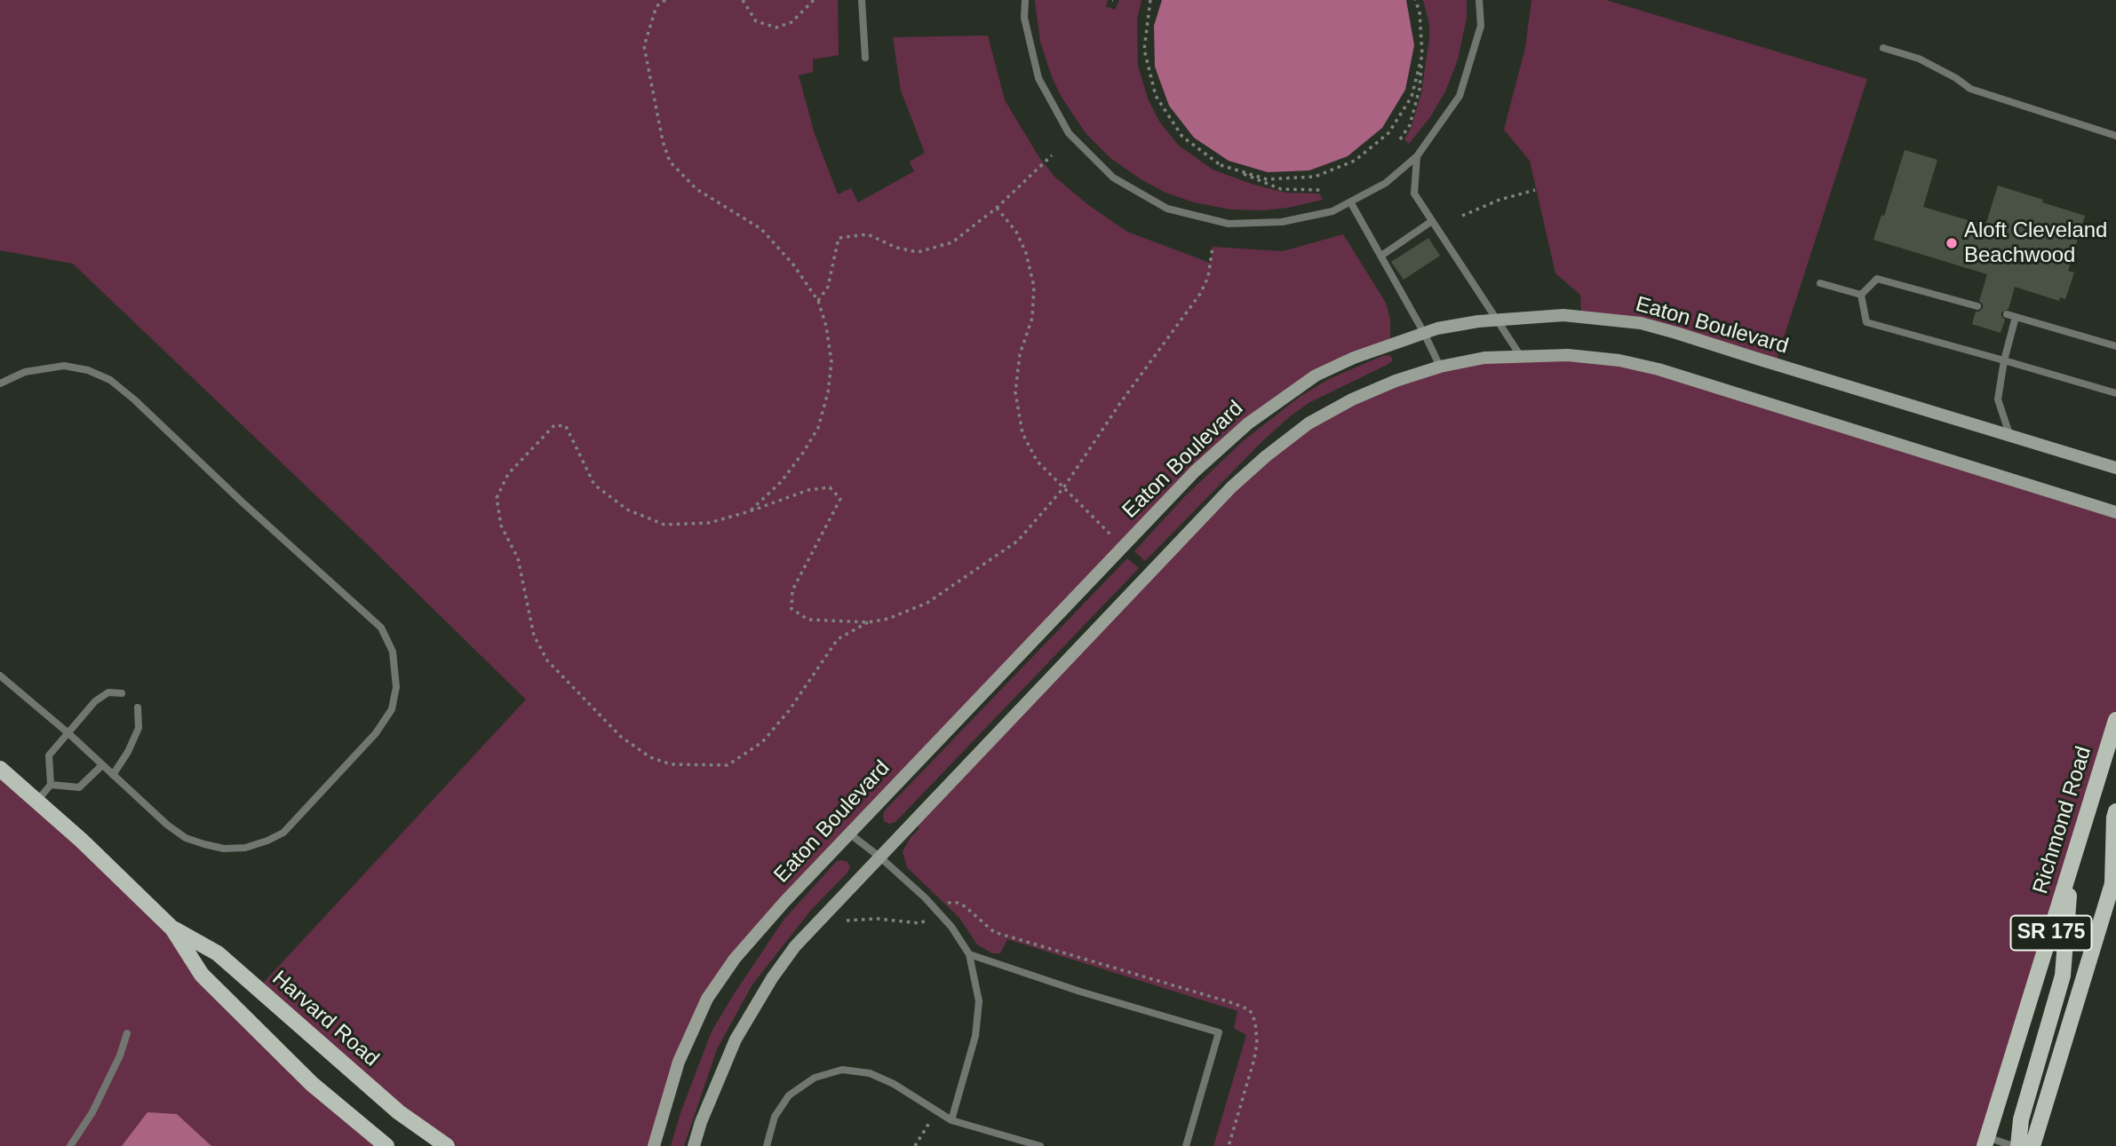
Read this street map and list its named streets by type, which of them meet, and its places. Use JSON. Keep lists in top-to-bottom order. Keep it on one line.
{"streets":{"main road":["Richmond Road","SR 175","Harvard Road"],"street":["Eaton Boulevard"]},"places":["Aloft Cleveland Beachwood"]}
